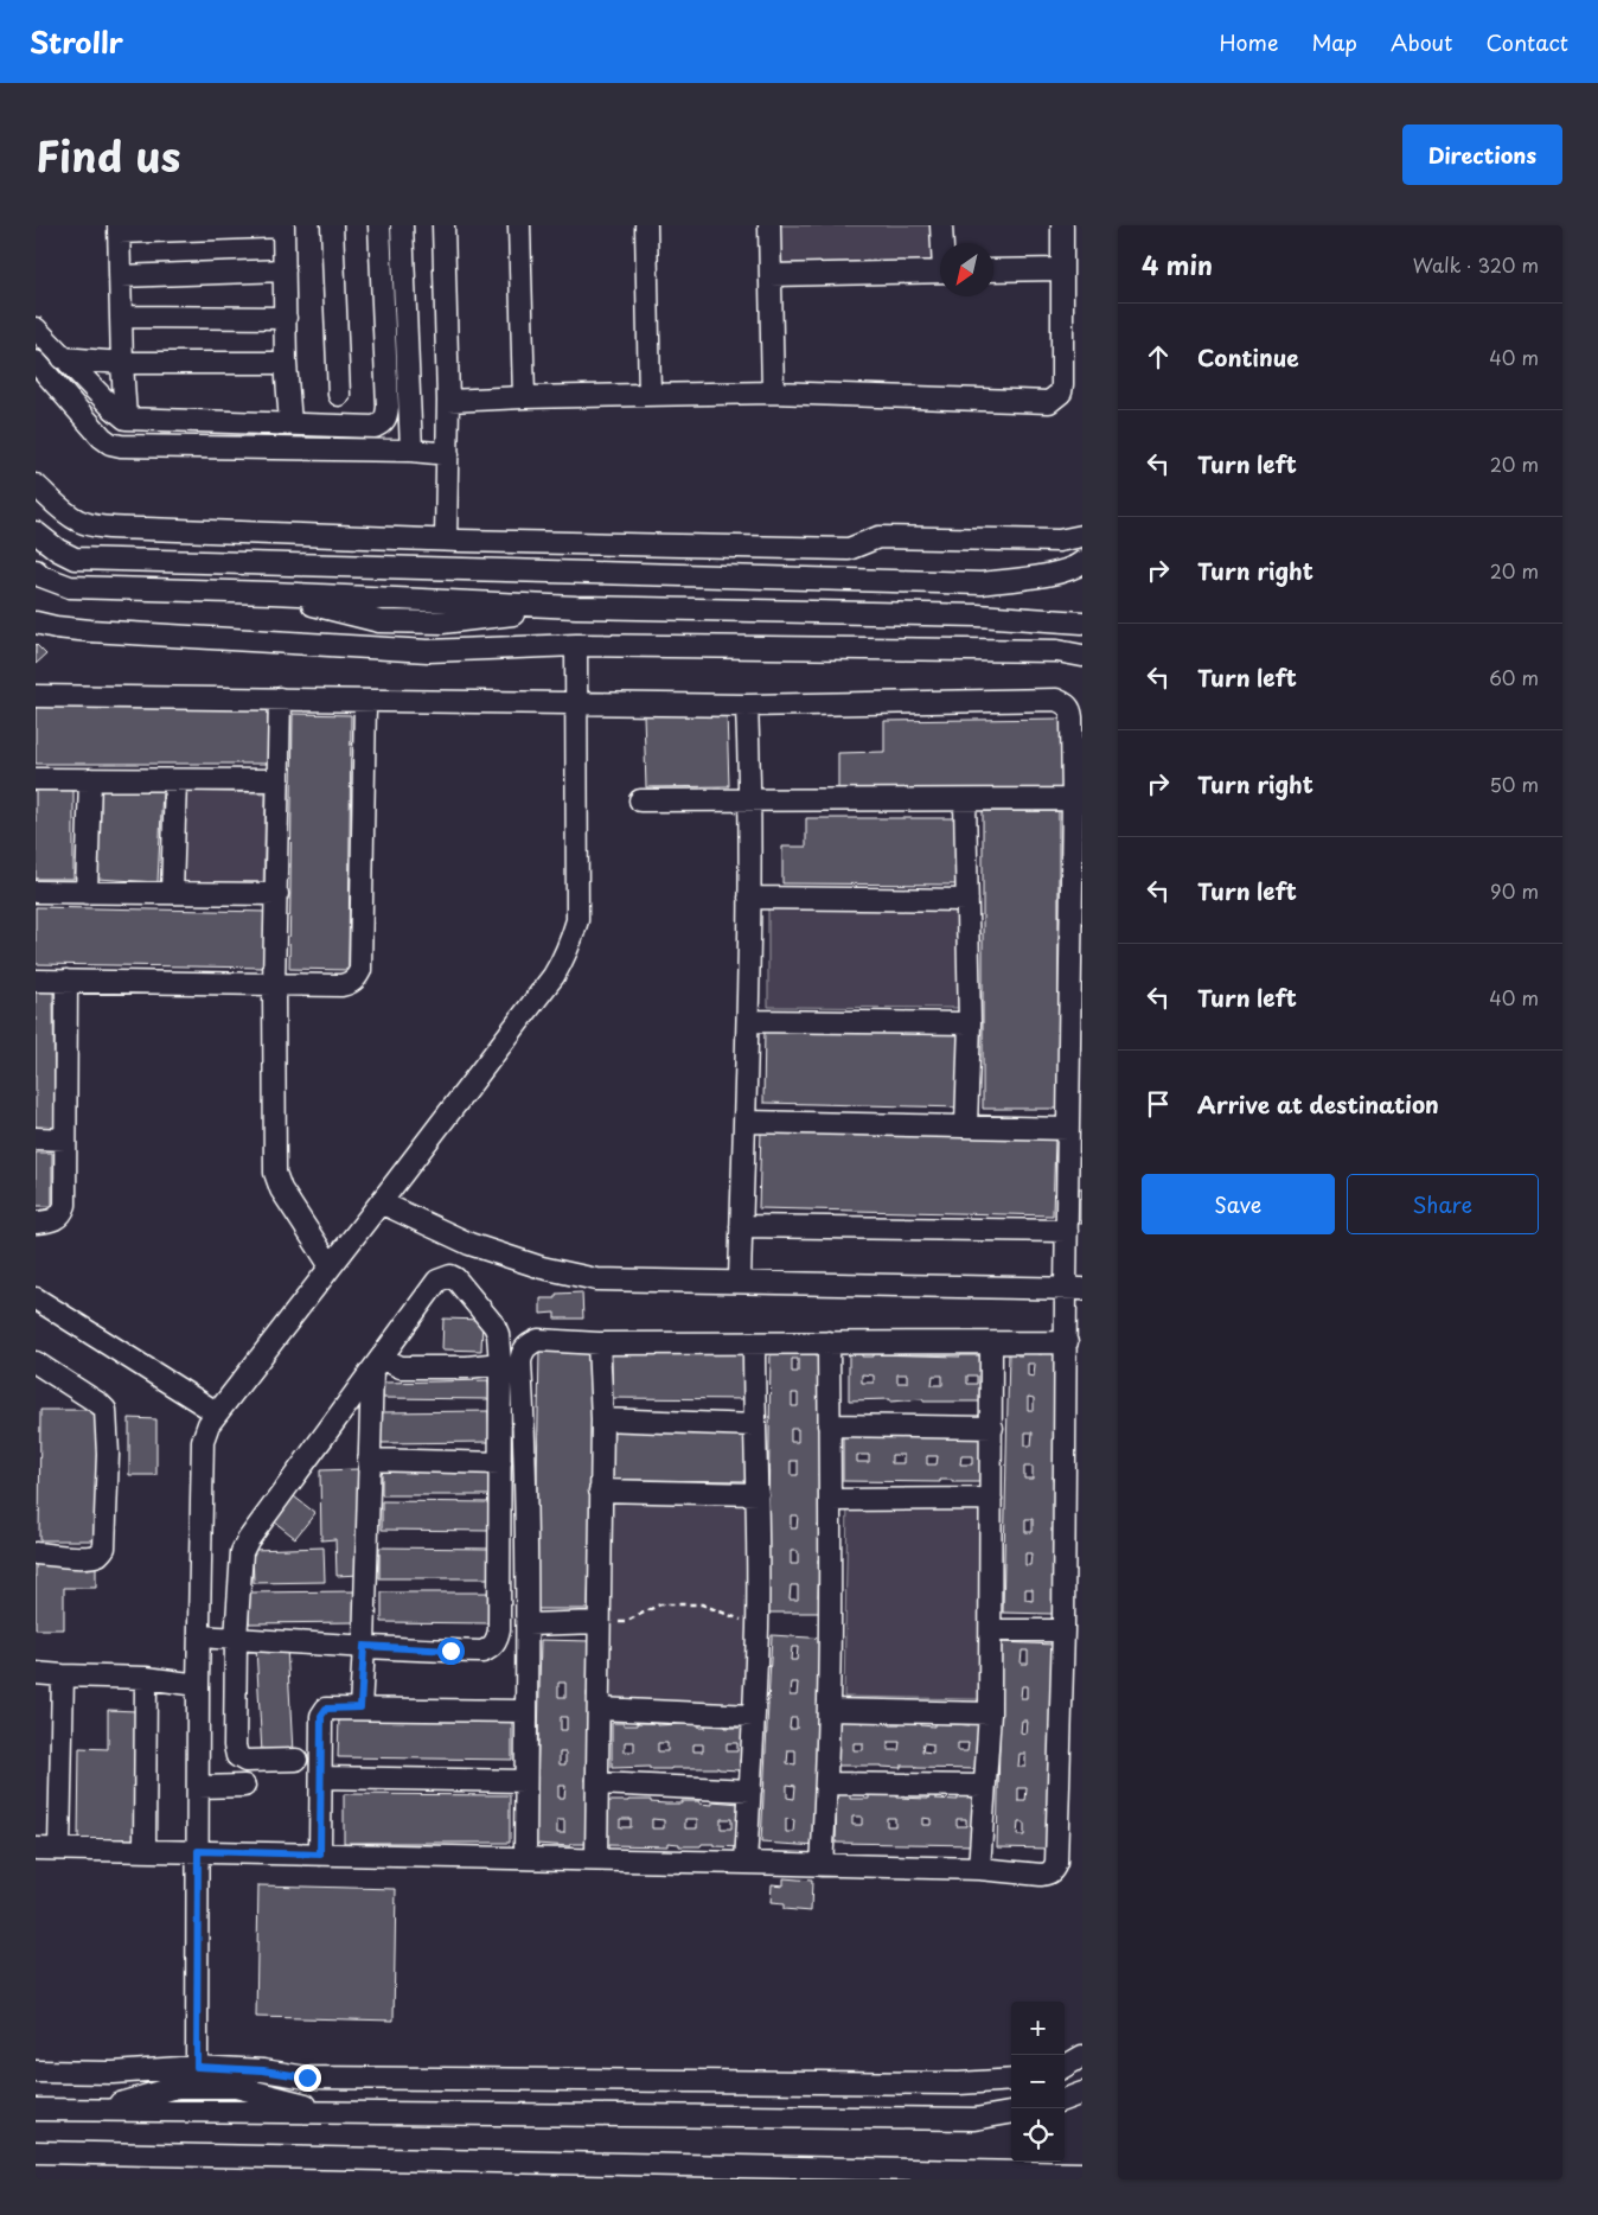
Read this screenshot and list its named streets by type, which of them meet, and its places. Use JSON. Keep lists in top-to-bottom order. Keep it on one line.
{"north":"bottom left","page":{"header":"Strollr","nav":["Home","Map","About","Contact"],"title":"Find us","buttons":["Directions",["Save","Share"]],"heading":["4 min","Walk · 320 m"],"list":[["Continue","40 m"],["Turn left","20 m"],["Turn right","20 m"],["Turn left","60 m"],["Turn right","50 m"],["Turn left","90 m"],["Turn left","40 m"],"Arrive at destination"],"map_buttons":["+","−"]}}
